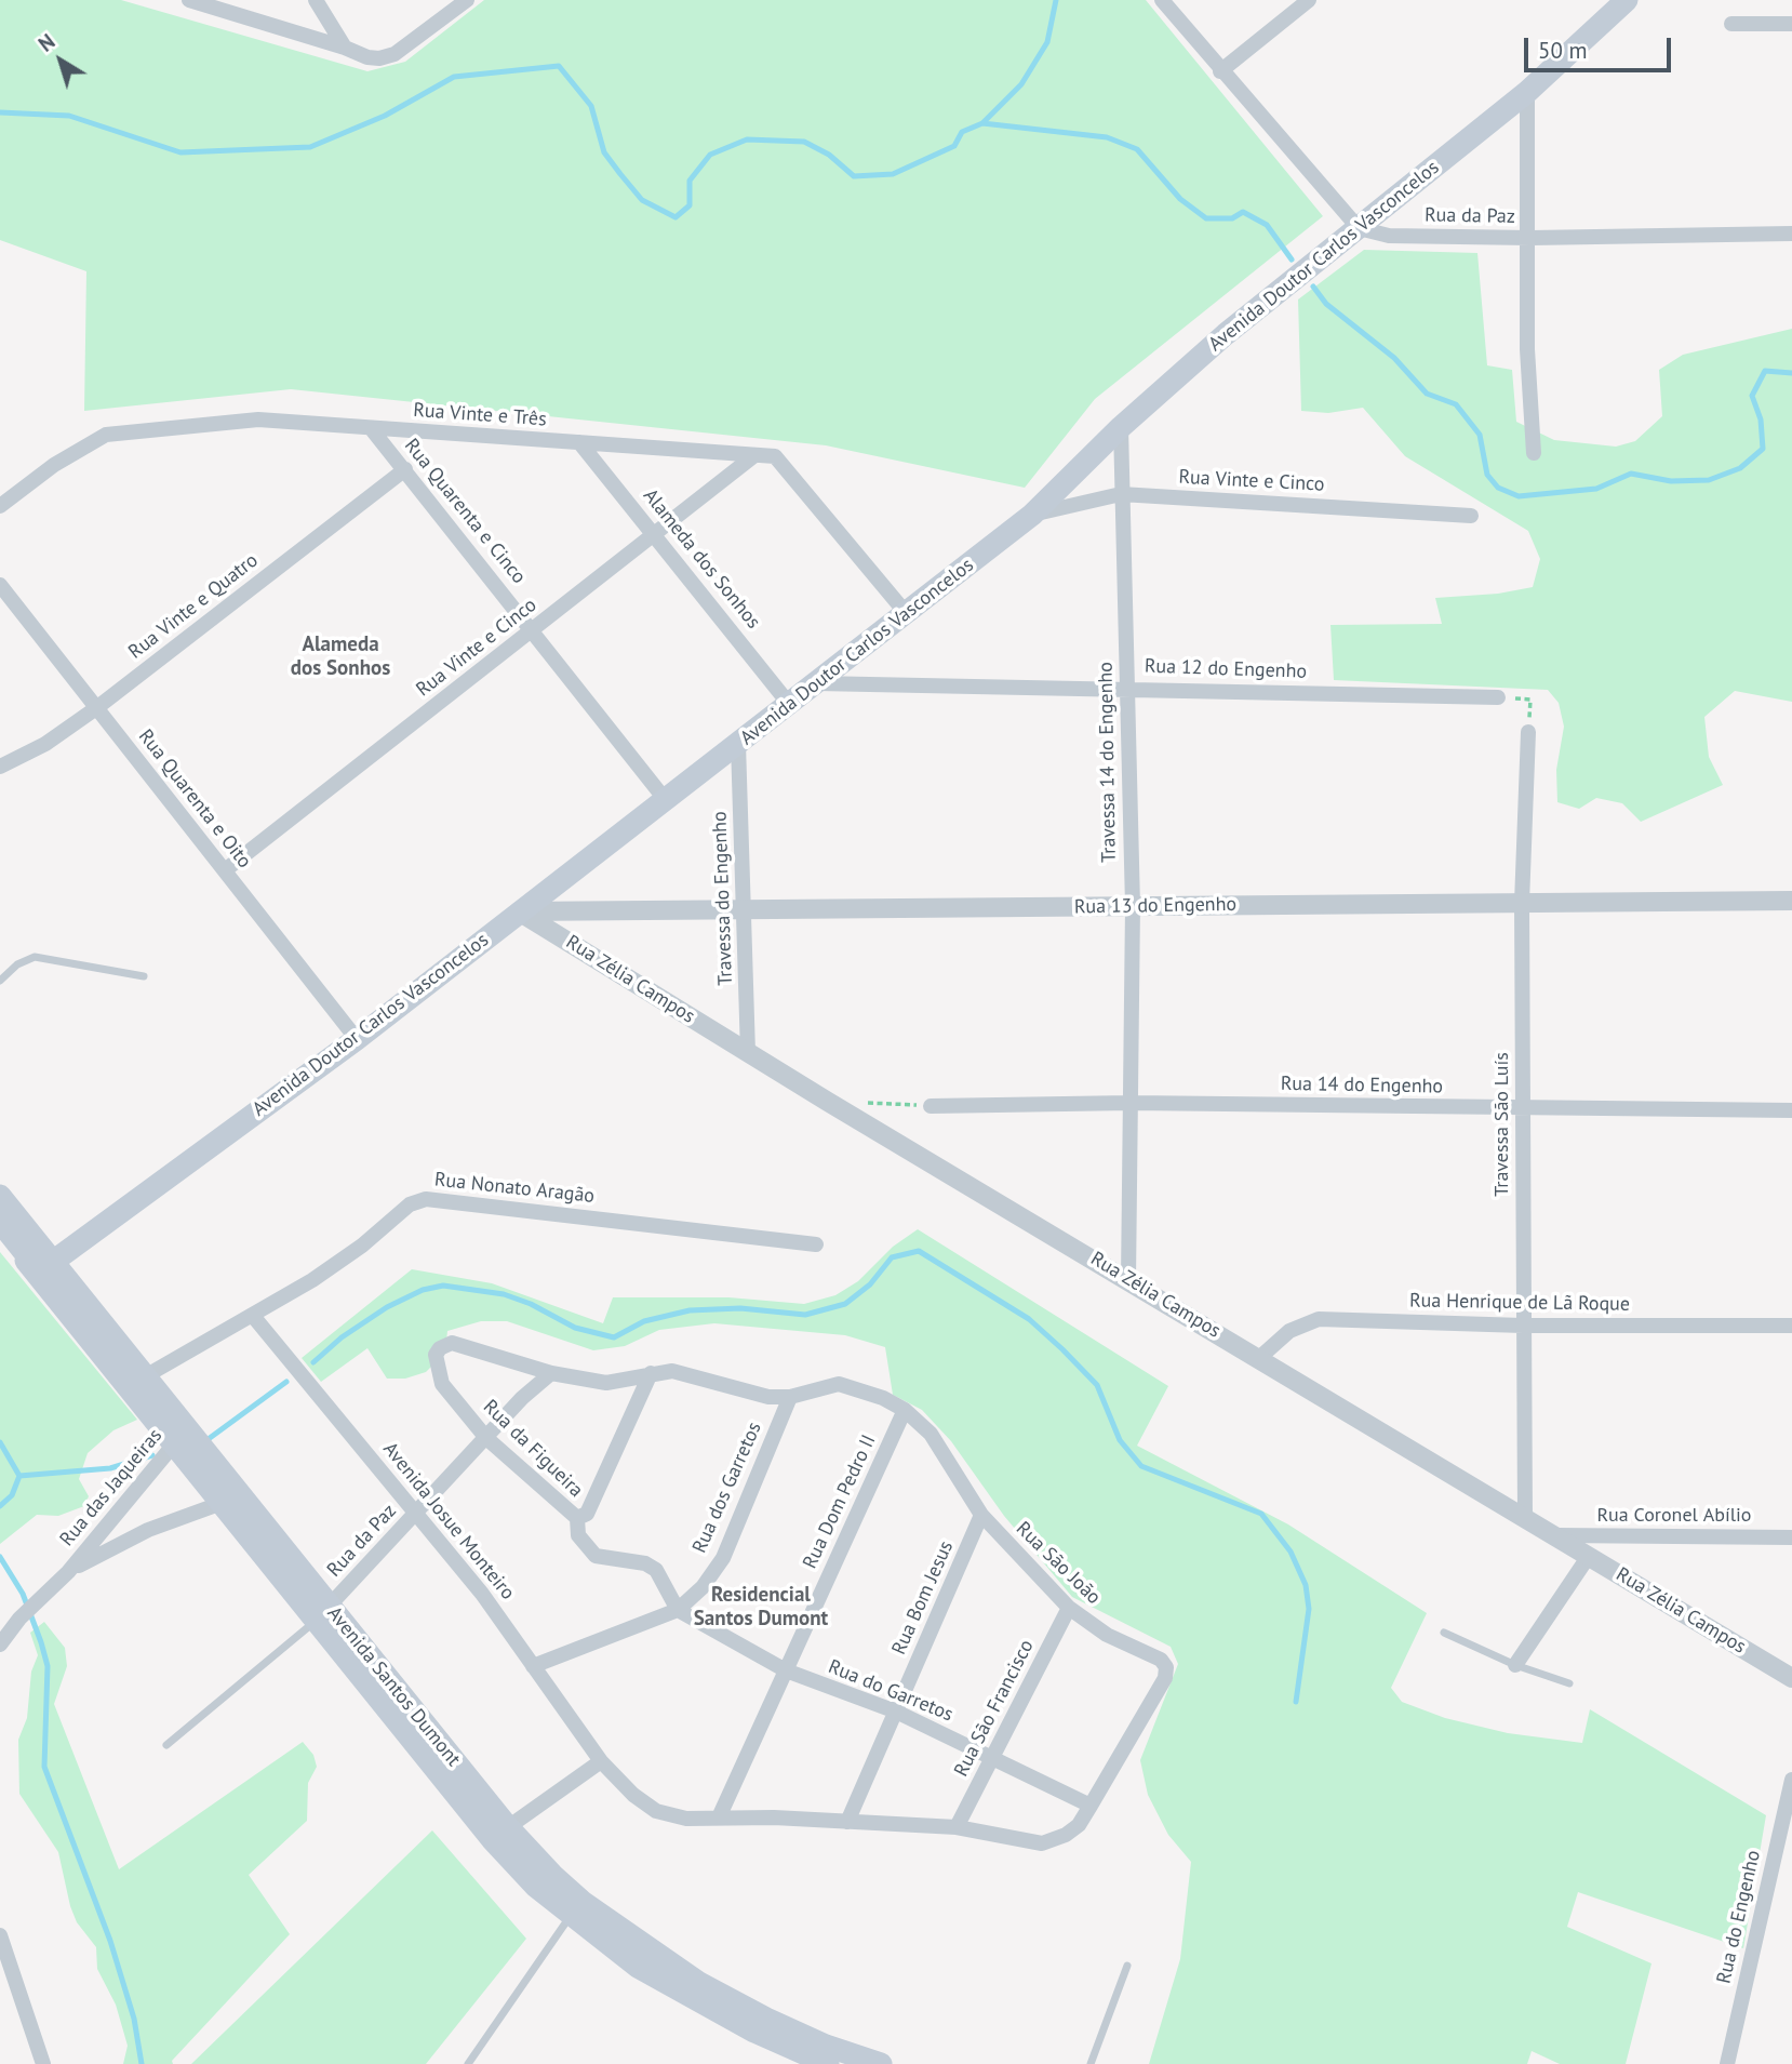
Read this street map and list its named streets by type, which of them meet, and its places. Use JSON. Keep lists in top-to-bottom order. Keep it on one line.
{"streets":{"main road":["Avenida Doutor Carlos Vasconcelos","Avenida Santos Dumont"],"street":["Rua da Paz","Rua Vinte e Três","Rua Vinte e Cinco","Rua Quarenta e Cinco","Alameda dos Sonhos","Rua Vinte e Quatro","Rua 12 do Engenho","Travessa 14 do Engenho","Rua Quarenta e Oito","Travessa do Engenho","Rua 13 do Engenho","Rua Zélia Campos","Rua 14 do Engenho","Travessa São Luís","Rua Nonato Aragão","Rua Henrique de Lã Roque","Rua da Figueira","Rua das Jaqueiras","Rua dos Garretos","Rua Dom Pedro II","Rua Coronel Abílio","Avenida Josue Monteiro","Rua São João","Rua Bom Jesus","Rua do Garretos","Rua São Francisco","Rua do Engenho"]},"crossings":[["Rua da Paz","Avenida Doutor Carlos Vasconcelos"],["Rua da Paz","Rua da Figueira"],["Rua da Paz","Avenida Josue Monteiro"],["Rua da Paz","Rua São João"],["Rua da Paz","Avenida Santos Dumont"],["Avenida Doutor Carlos Vasconcelos","Rua Vinte e Três"],["Avenida Doutor Carlos Vasconcelos","Rua Vinte e Cinco"],["Avenida Doutor Carlos Vasconcelos","Rua Quarenta e Cinco"],["Avenida Doutor Carlos Vasconcelos","Alameda dos Sonhos"],["Avenida Doutor Carlos Vasconcelos","Rua 12 do Engenho"],["Avenida Doutor Carlos Vasconcelos","Travessa 14 do Engenho"],["Avenida Doutor Carlos Vasconcelos","Rua Quarenta e Oito"],["Avenida Doutor Carlos Vasconcelos","Travessa do Engenho"],["Avenida Doutor Carlos Vasconcelos","Rua 13 do Engenho"],["Avenida Doutor Carlos Vasconcelos","Rua Zélia Campos"],["Avenida Doutor Carlos Vasconcelos","Avenida Santos Dumont"],["Rua Vinte e Três","Rua Vinte e Cinco"],["Rua Vinte e Três","Rua Quarenta e Cinco"],["Rua Vinte e Três","Alameda dos Sonhos"],["Rua Vinte e Cinco","Rua Quarenta e Cinco"],["Rua Vinte e Cinco","Alameda dos Sonhos"],["Rua Vinte e Cinco","Travessa 14 do Engenho"],["Rua Vinte e Cinco","Rua Quarenta e Oito"],["Rua Quarenta e Cinco","Rua Vinte e Quatro"],["Rua Vinte e Quatro","Rua Quarenta e Oito"],["Rua 12 do Engenho","Travessa 14 do Engenho"],["Travessa 14 do Engenho","Rua 13 do Engenho"],["Travessa 14 do Engenho","Rua Zélia Campos"],["Travessa 14 do Engenho","Rua 14 do Engenho"],["Travessa do Engenho","Rua 13 do Engenho"],["Travessa do Engenho","Rua Zélia Campos"],["Rua 13 do Engenho","Rua Zélia Campos"],["Rua 13 do Engenho","Travessa São Luís"],["Rua Zélia Campos","Travessa São Luís"],["Rua Zélia Campos","Rua Henrique de Lã Roque"],["Rua Zélia Campos","Rua Coronel Abílio"],["Rua 14 do Engenho","Travessa São Luís"],["Travessa São Luís","Rua Henrique de Lã Roque"],["Rua Nonato Aragão","Avenida Josue Monteiro"],["Rua Nonato Aragão","Avenida Santos Dumont"],["Rua da Figueira","Rua dos Garretos"],["Rua da Figueira","Rua São João"],["Rua da Figueira","Rua do Garretos"],["Rua das Jaqueiras","Avenida Santos Dumont"],["Rua dos Garretos","Avenida Josue Monteiro"],["Rua dos Garretos","Rua São João"],["Rua dos Garretos","Rua do Garretos"],["Rua Dom Pedro II","Rua São João"],["Rua Dom Pedro II","Rua do Garretos"],["Avenida Josue Monteiro","Rua São João"],["Rua São João","Rua Bom Jesus"],["Rua São João","Rua do Garretos"],["Rua São João","Rua São Francisco"],["Rua Bom Jesus","Rua do Garretos"],["Rua do Garretos","Rua São Francisco"]],"districts":["Alameda dos Sonhos","Residencial Santos Dumont"],"scale_bar":"50 m","north":"top left"}
